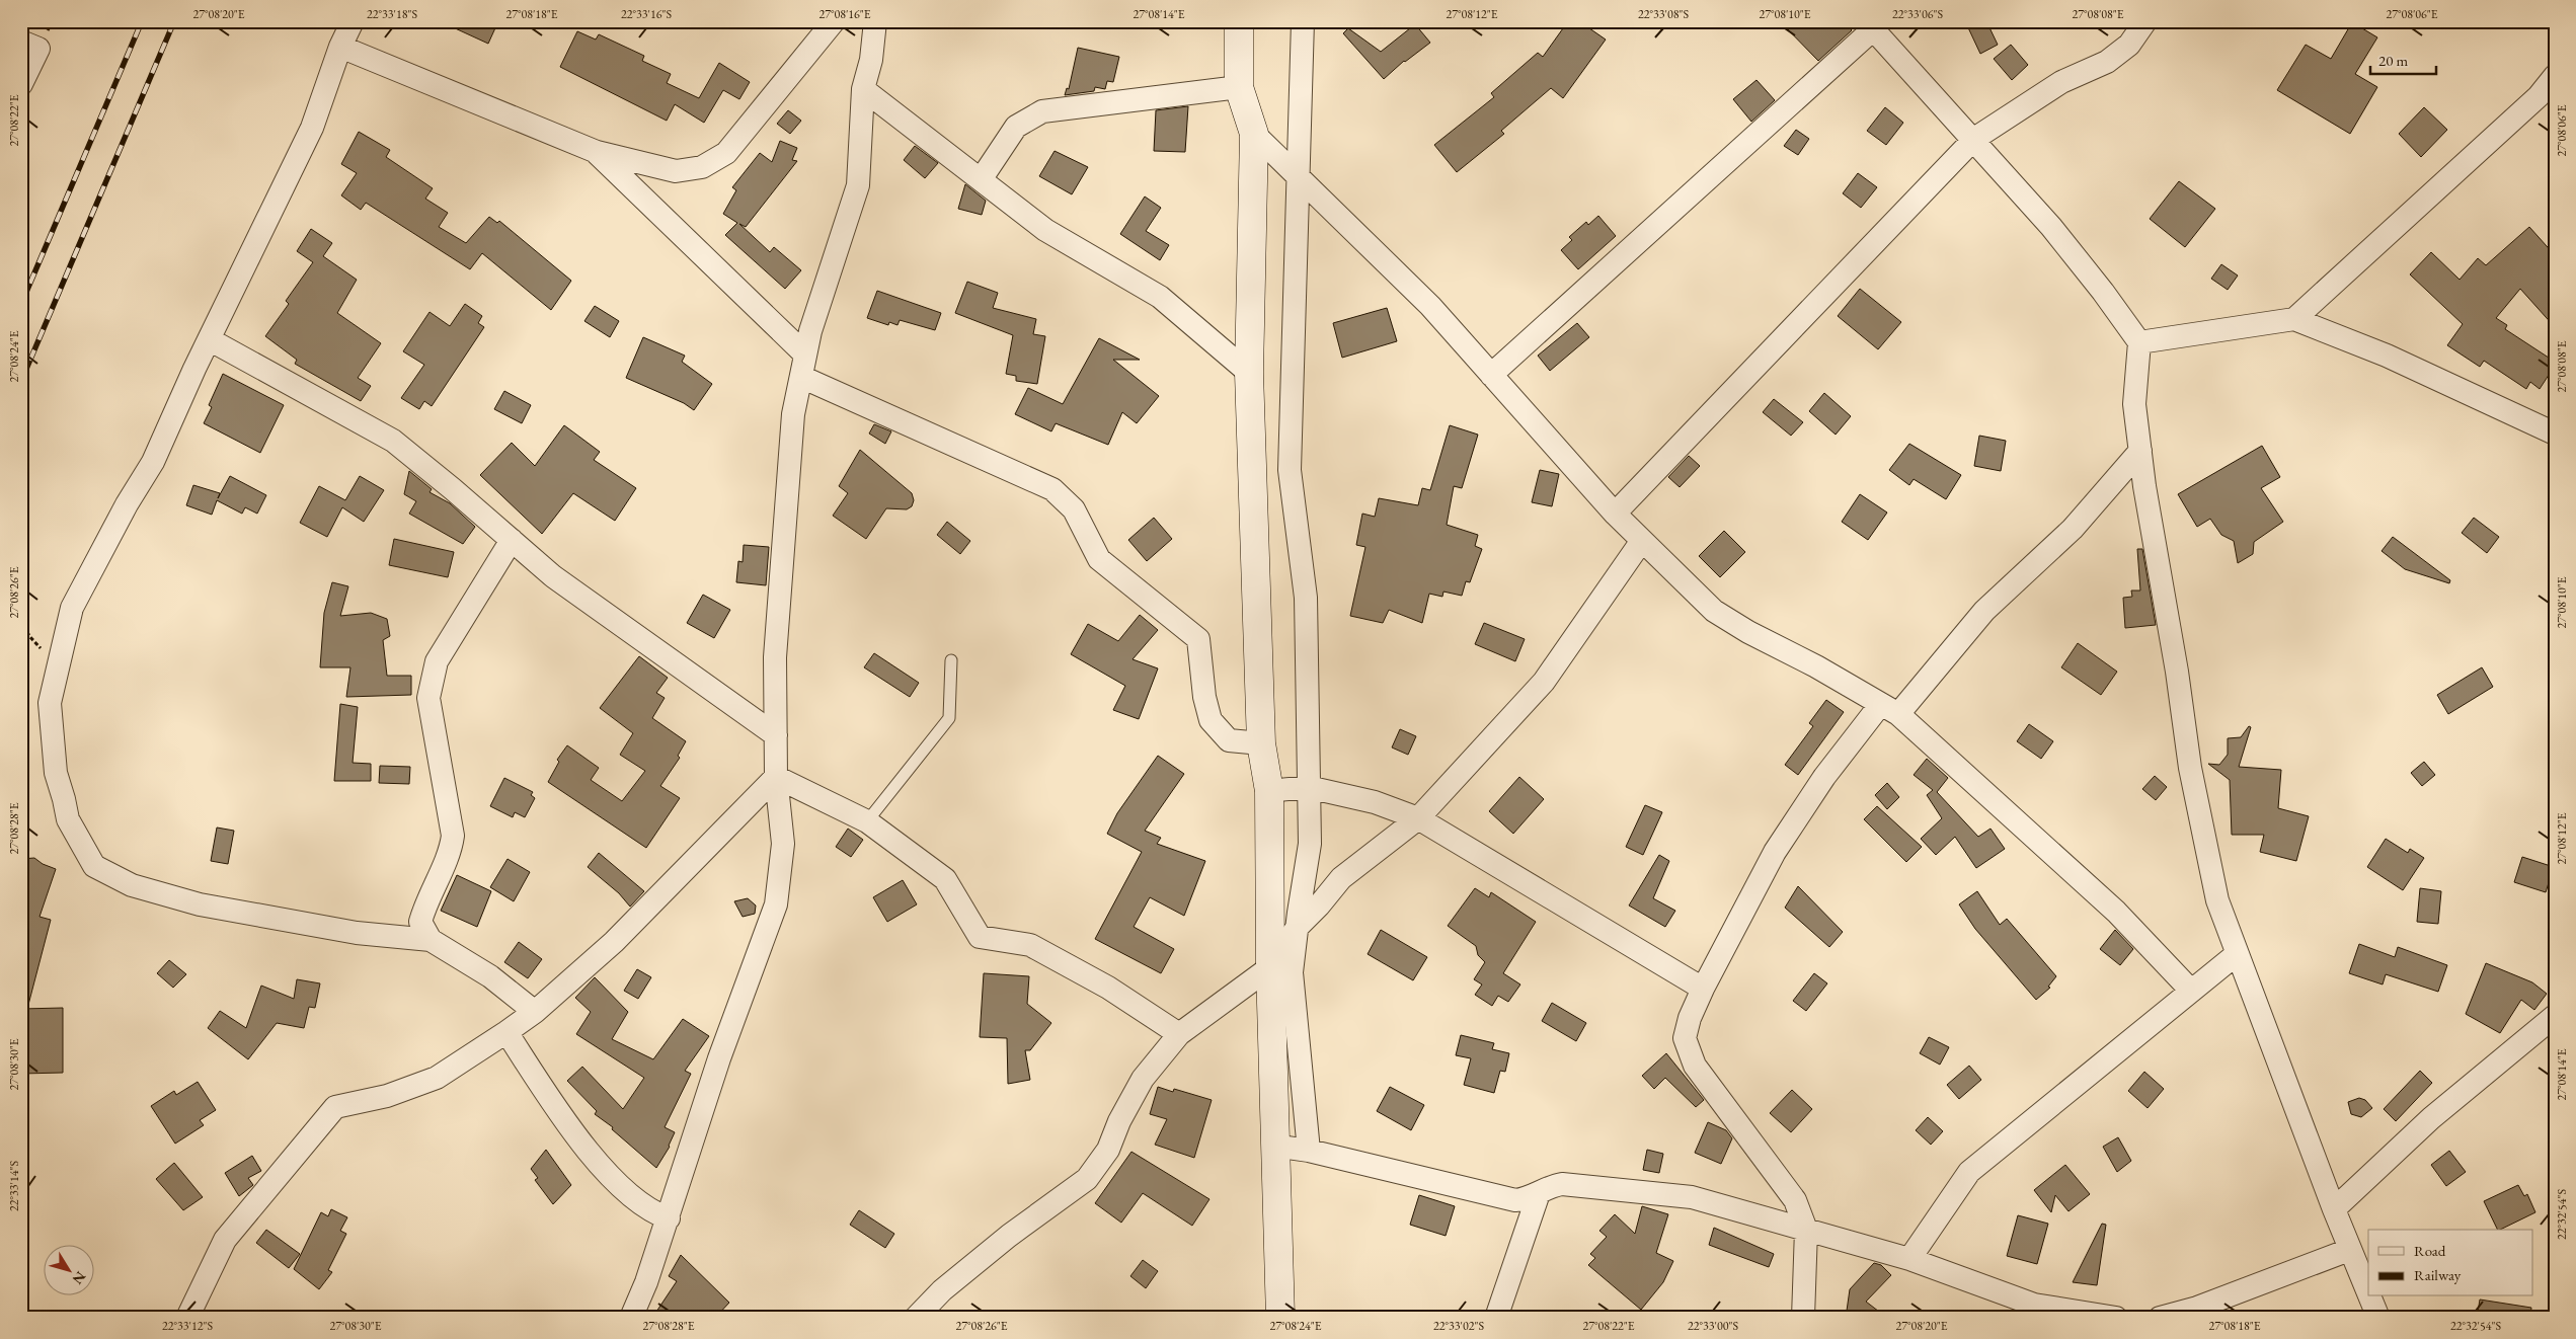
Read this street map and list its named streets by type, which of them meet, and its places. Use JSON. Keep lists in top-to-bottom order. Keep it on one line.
{"legend":["Road","Railway"],"scale_bar":"20 m","north":"bottom right","coordinates":["27°08'20\"E","22°33'18\"S","27°08'18\"E","22°33'16\"S","27°08'16\"E","27°08'14\"E","27°08'12\"E","22°33'08\"S","27°08'10\"E","22°33'06\"S","27°08'08\"E","27°08'06\"E","27°08'22\"E","27°08'24\"E","27°08'26\"E","27°08'28\"E","27°08'30\"E","22°33'14\"S","22°32'54\"S","22°33'12\"S","22°33'02\"S","22°33'00\"S"]}
